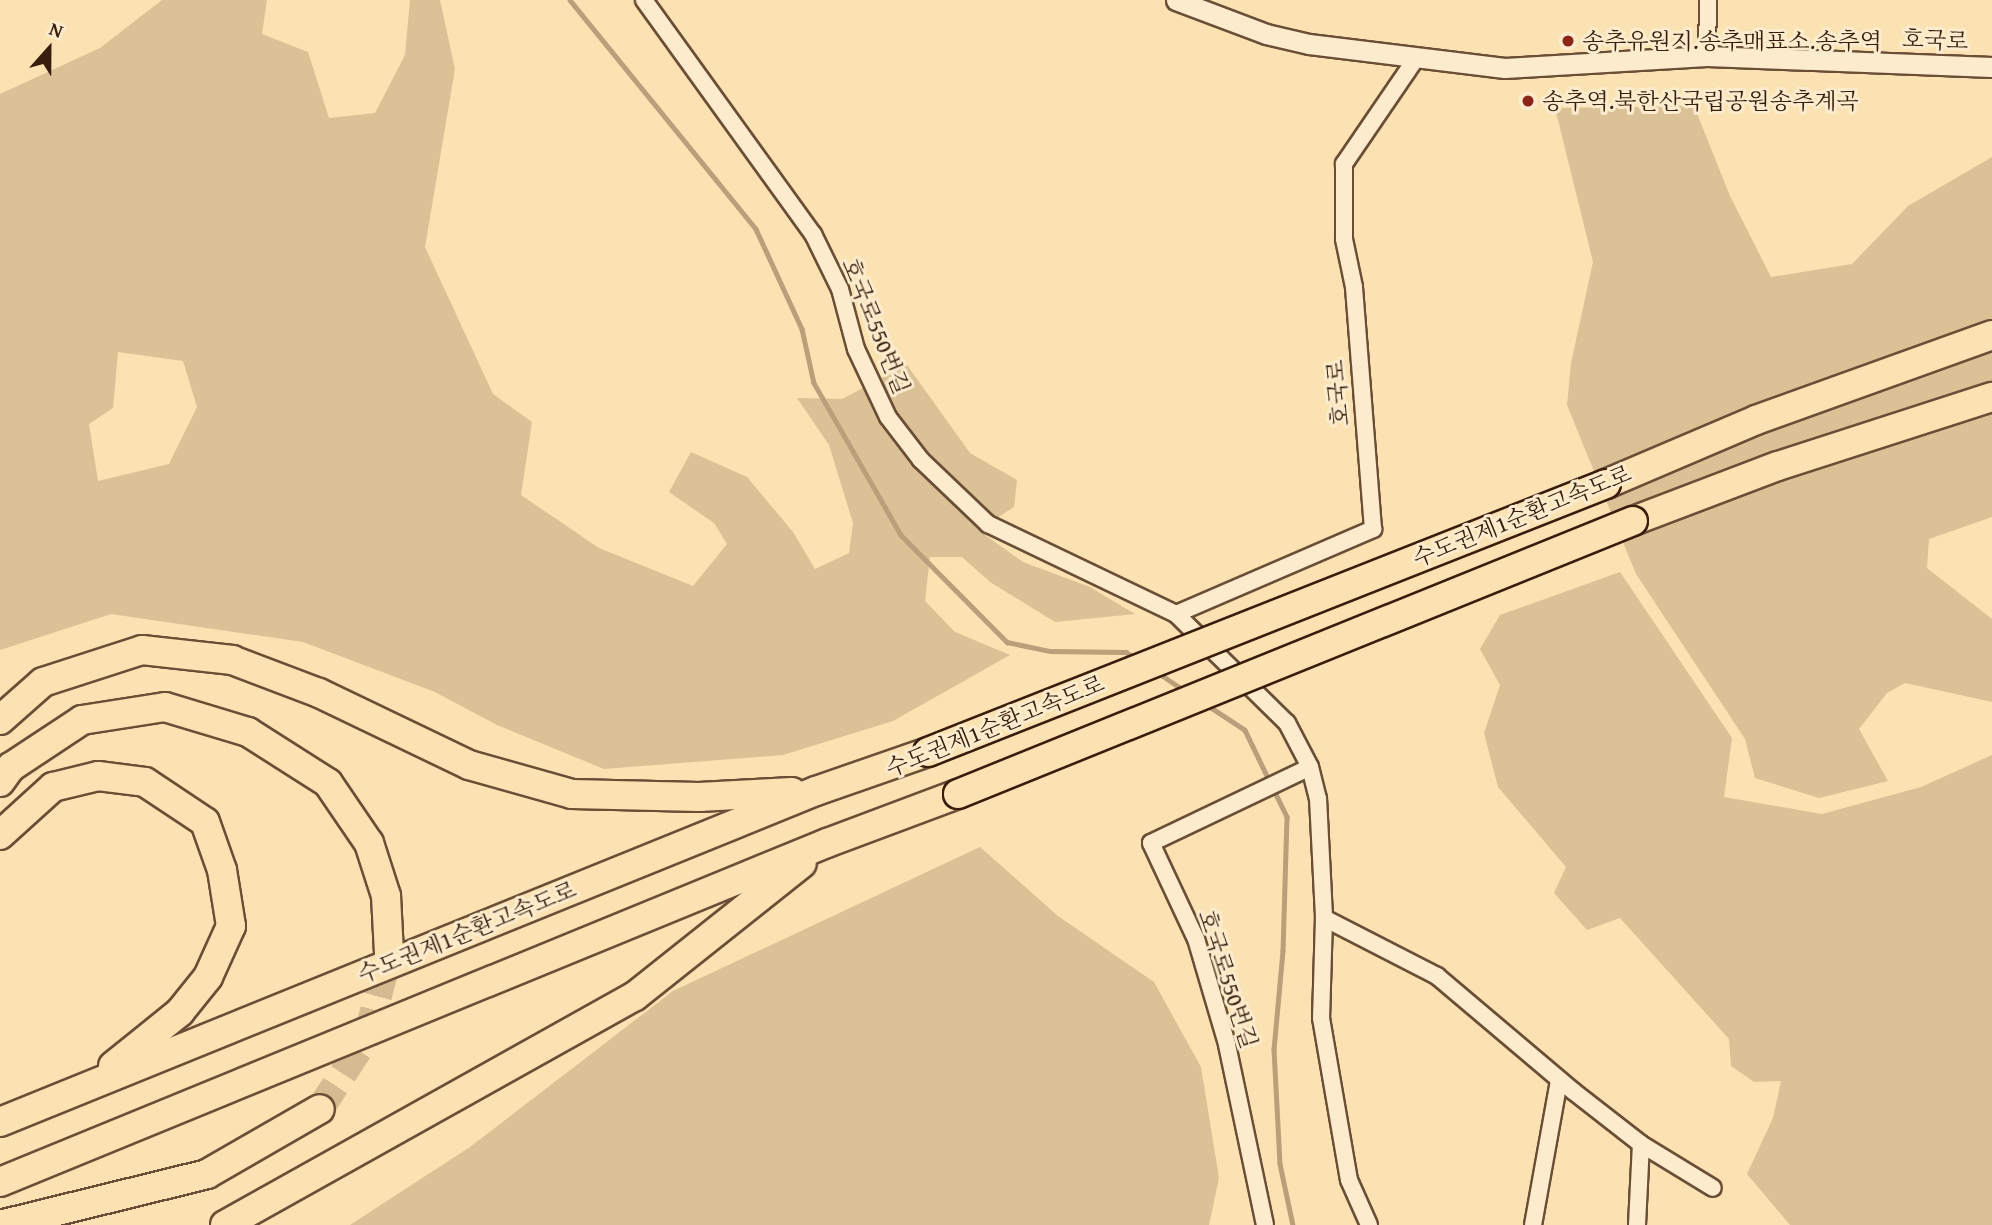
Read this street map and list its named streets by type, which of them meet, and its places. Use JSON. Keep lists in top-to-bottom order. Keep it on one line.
{"streets":{"highway":["수도권제1순환고속도로"],"street":["호국로","호국로550번길"]},"crossings":[["호국로","호국로550번길"]],"places":["송추유원지.송추매표소.송추역","송추역.북한산국립공원송추계곡"],"north":"top"}
